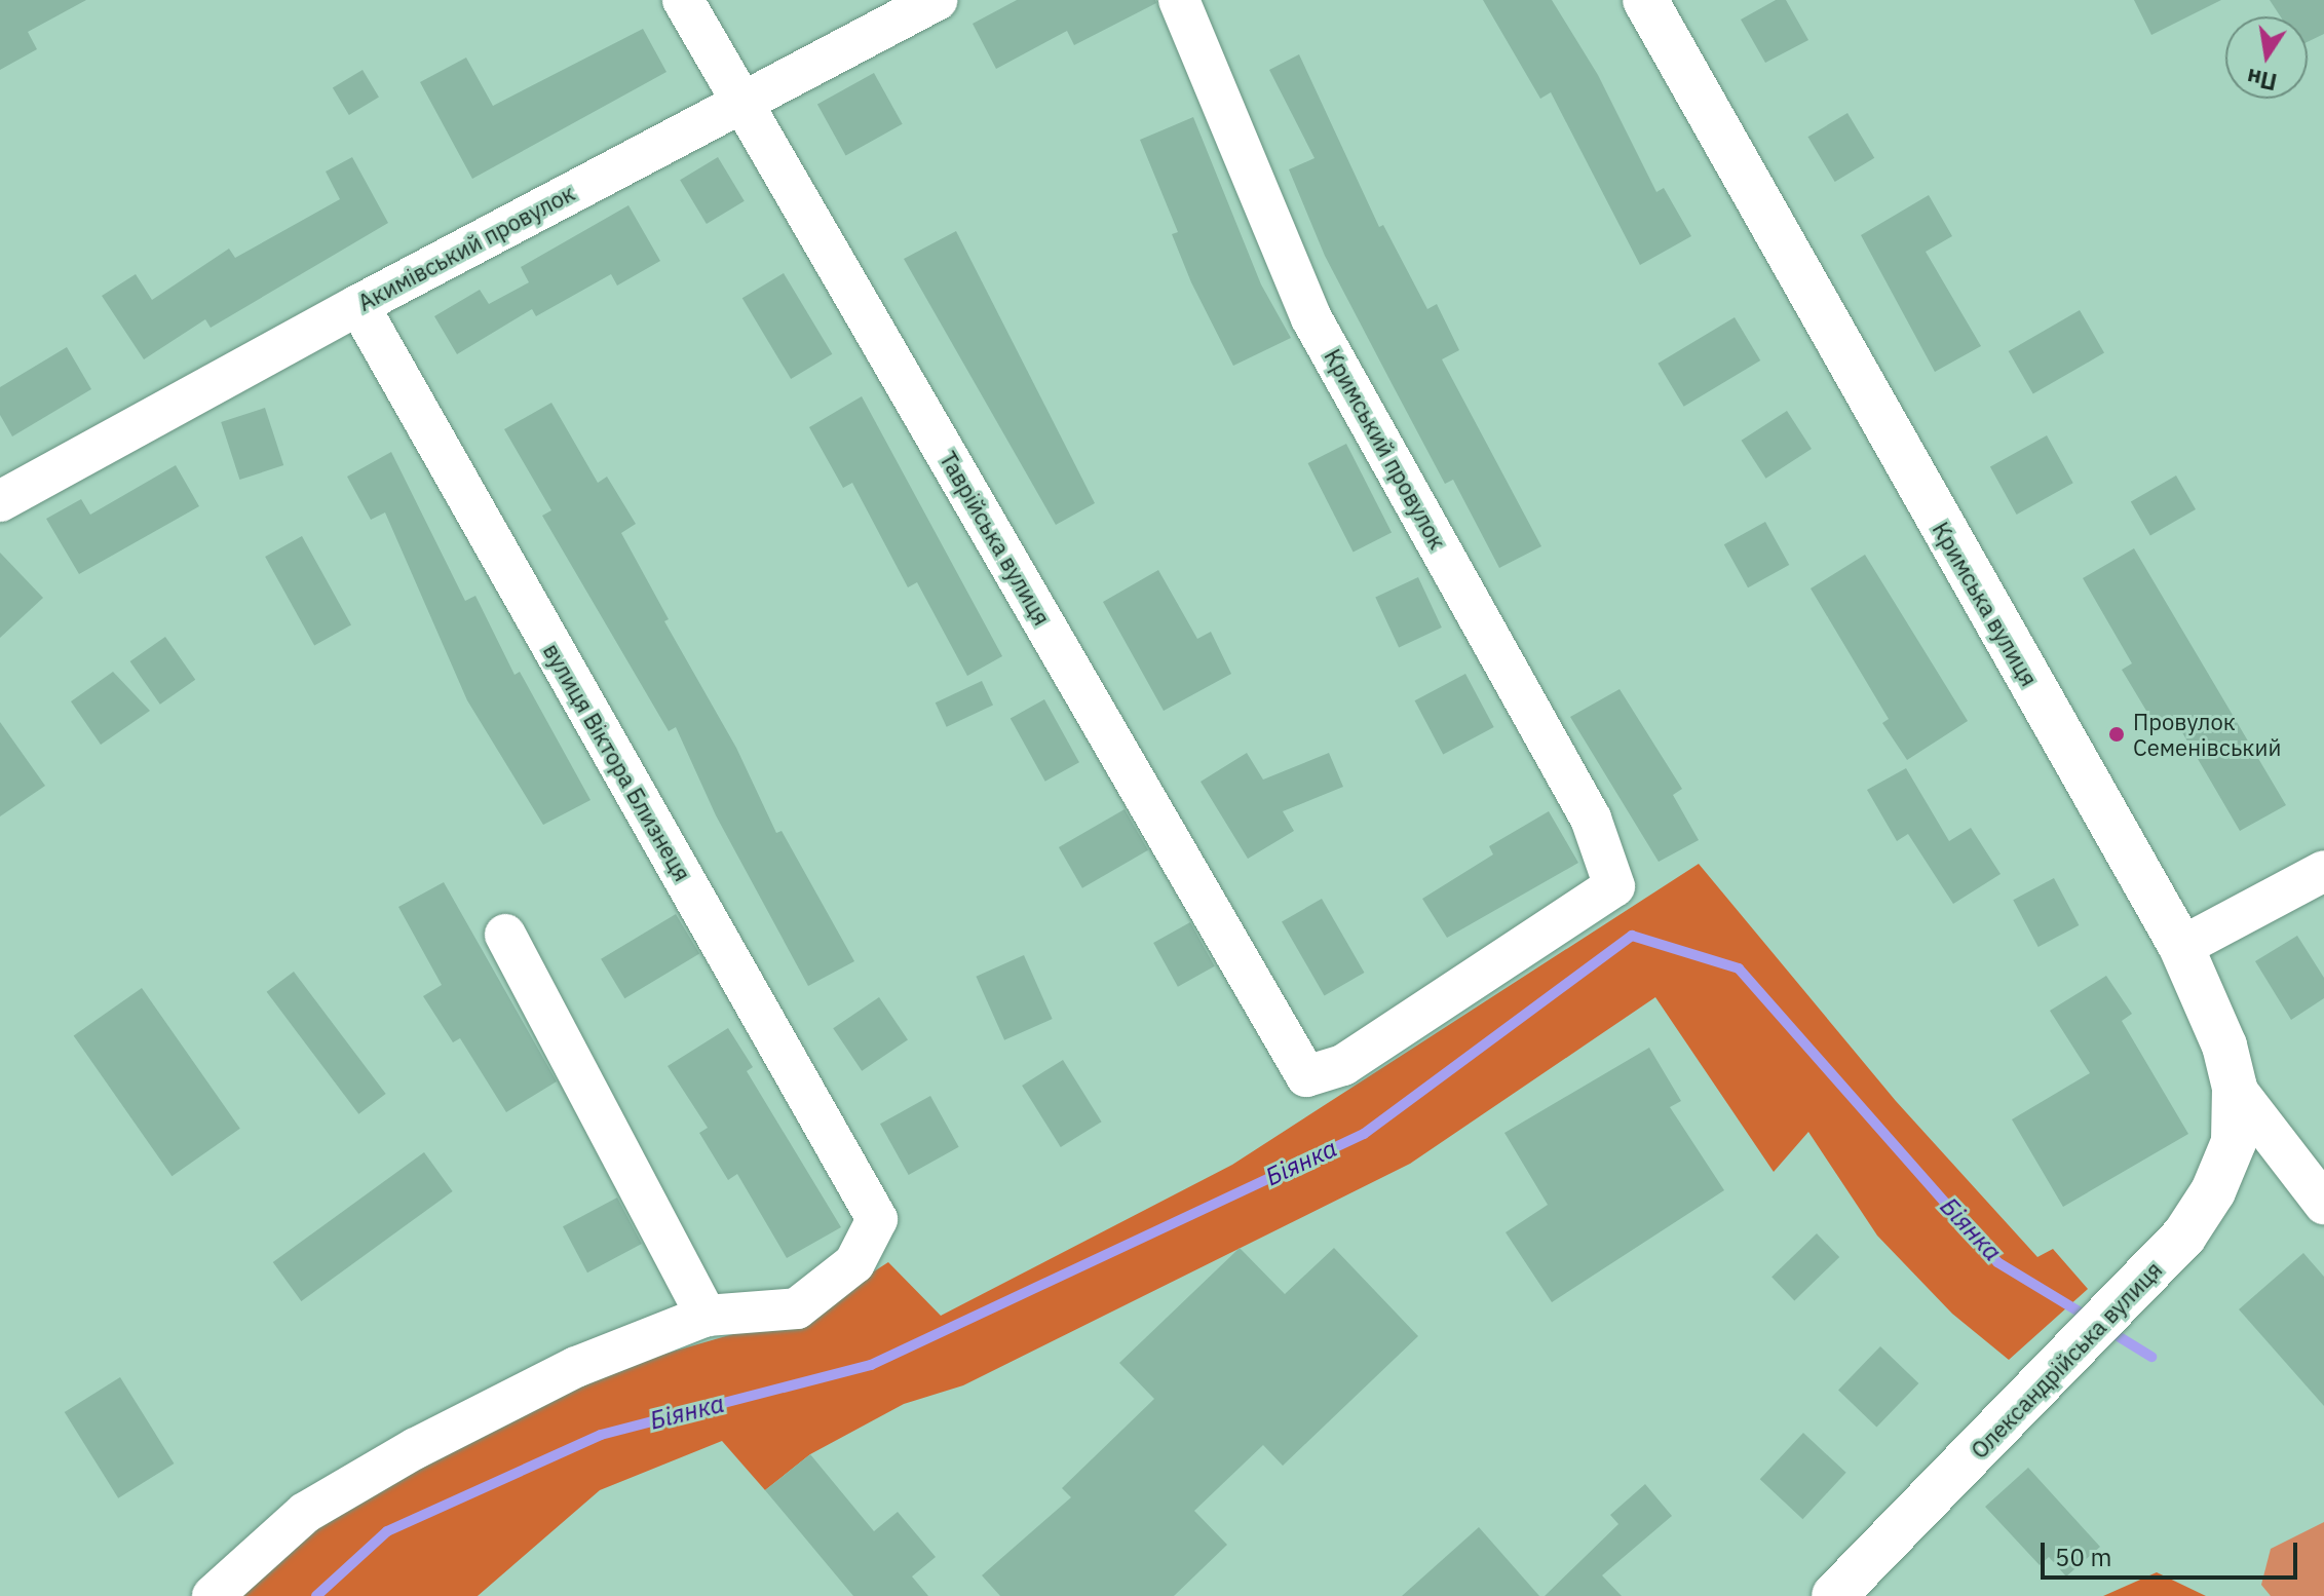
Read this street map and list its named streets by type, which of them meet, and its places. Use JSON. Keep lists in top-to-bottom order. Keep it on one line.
{"streets":{"street":["Акимівський провулок","Кримський провулок","Таврійська вулиця","Кримська вулиця","вулиця Віктора Близнеця","Олександрійська вулиця"]},"crossings":[["Акимівський провулок","Таврійська вулиця"],["Акимівський провулок","вулиця Віктора Близнеця"],["Кримський провулок","Таврійська вулиця"],["Кримська вулиця","Олександрійська вулиця"]],"water":["Біянка"],"places":["Провулок Семенівський"],"scale_bar":"50 m","north":"bottom"}
